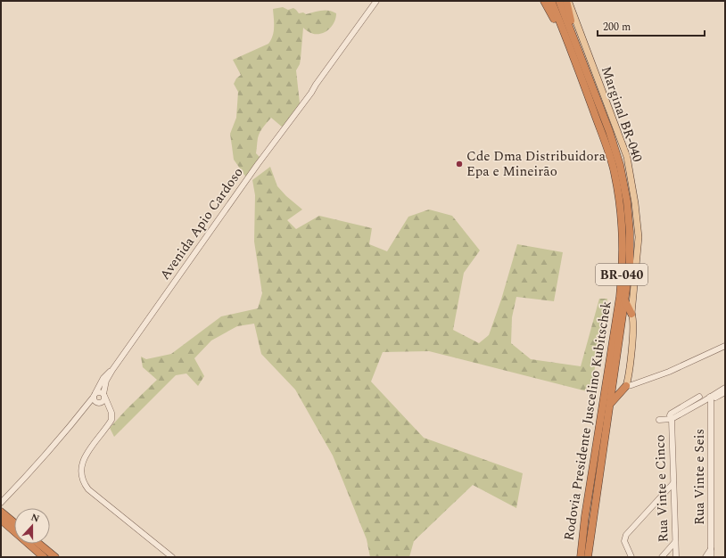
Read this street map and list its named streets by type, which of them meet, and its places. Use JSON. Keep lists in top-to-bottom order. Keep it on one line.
{"streets":{"highway":["BR-040","Rodovia Presidente Juscelino Kubitschek"],"main road":["Marginal BR-040"],"street":["Avenida Apio Cardoso","Rua Vinte e Seis","Rua Vinte e Cinco"]},"places":["Cde Dma Distribuidora Epa e Mineirão"],"scale_bar":"200 m","north":"top"}
